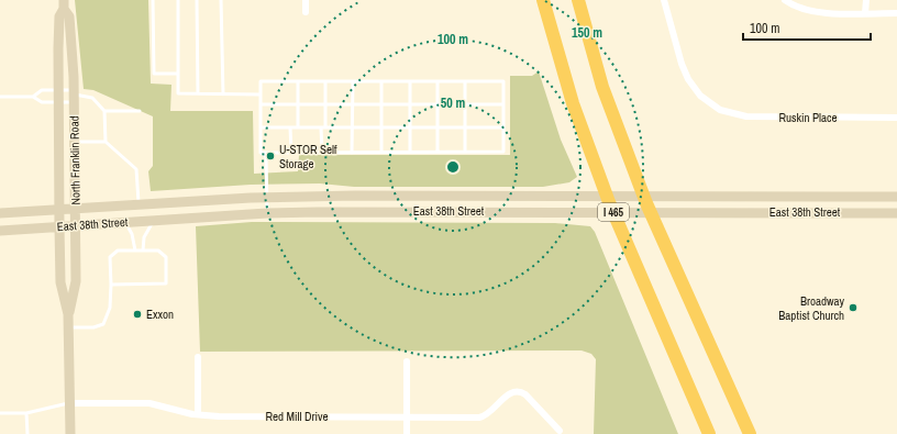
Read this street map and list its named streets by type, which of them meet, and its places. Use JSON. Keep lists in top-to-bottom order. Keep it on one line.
{"streets":{"highway":["I 465"],"main road":["North Franklin Road","East 38th Street"],"street":["Ruskin Place","Red Mill Drive"]},"crossings":[["North Franklin Road","East 38th Street"],["North Franklin Road","Red Mill Drive"]],"places":["U-STOR Self Storage","Broadway Baptist Church","Exxon"],"scale_bar":"100 m","rings":["150 m","100 m","50 m"]}
